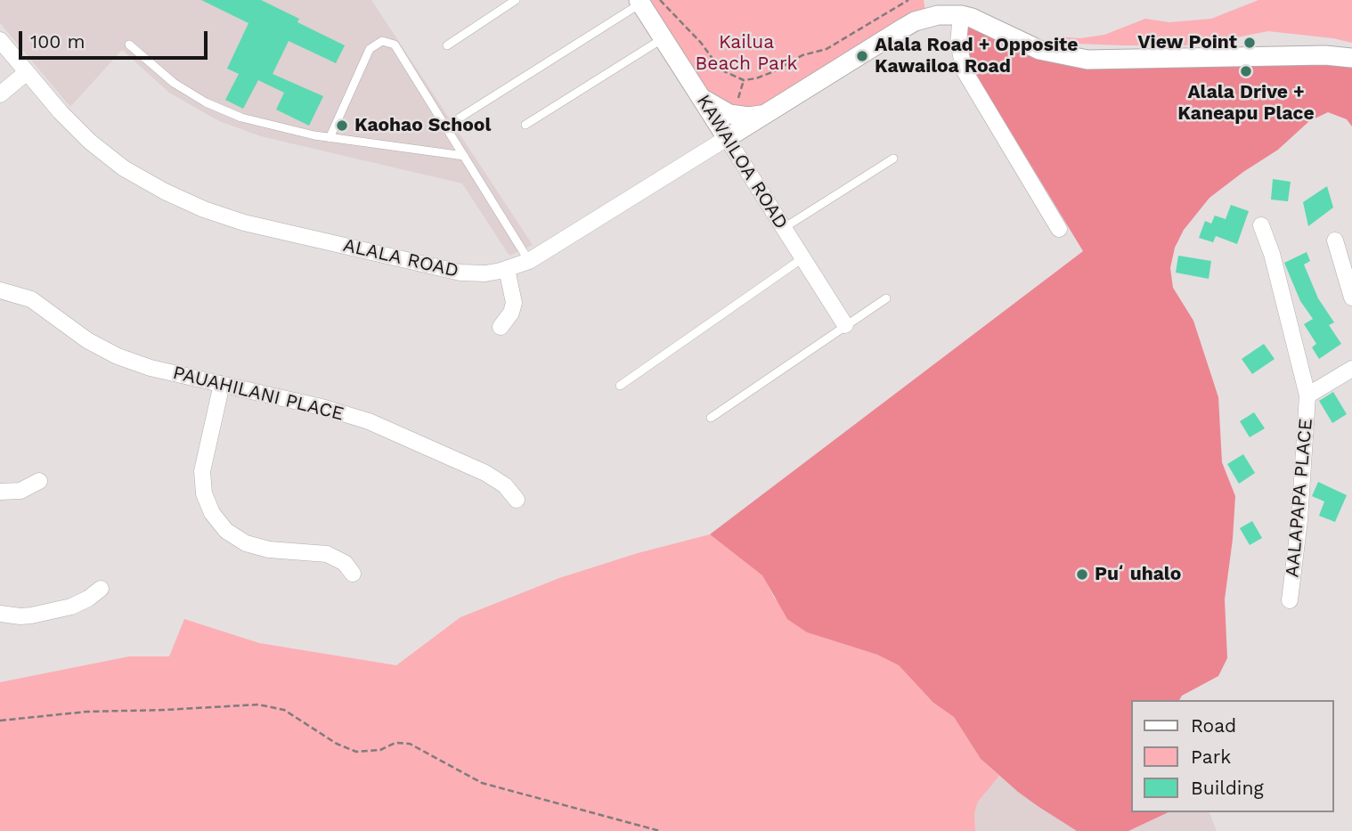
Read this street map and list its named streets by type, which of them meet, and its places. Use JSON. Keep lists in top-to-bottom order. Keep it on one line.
{"streets":{"street":["KAWAILOA ROAD","ALALA ROAD","PAUAHILANI PLACE","AALAPAPA PLACE"]},"crossings":[["KAWAILOA ROAD","ALALA ROAD"]],"parks":["Kailua Beach Park"],"places":["View Point","Alala Road + Opposite Kawailoa Road","Alala Drive + Kaneapu Place","Kaohao School","Puʻuhalo"],"legend":["Road","Park","Building"],"scale_bar":"100 m"}
